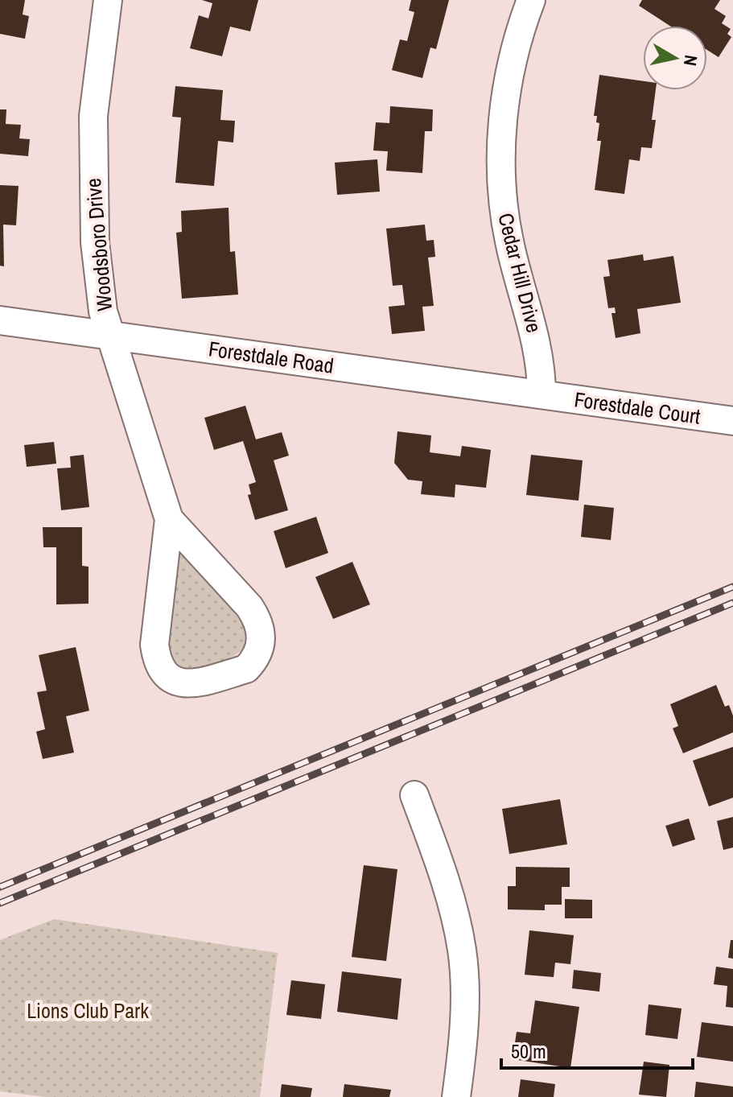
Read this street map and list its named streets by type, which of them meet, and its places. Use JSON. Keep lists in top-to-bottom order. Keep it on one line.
{"streets":{"street":["Woodsboro Drive","Cedar Hill Drive","Forestdale Road","Forestdale Court"]},"crossings":[["Woodsboro Drive","Forestdale Road"],["Cedar Hill Drive","Forestdale Road"],["Cedar Hill Drive","Forestdale Court"],["Forestdale Road","Forestdale Court"]],"parks":["Lions Club Park"],"scale_bar":"50 m","north":"right"}
